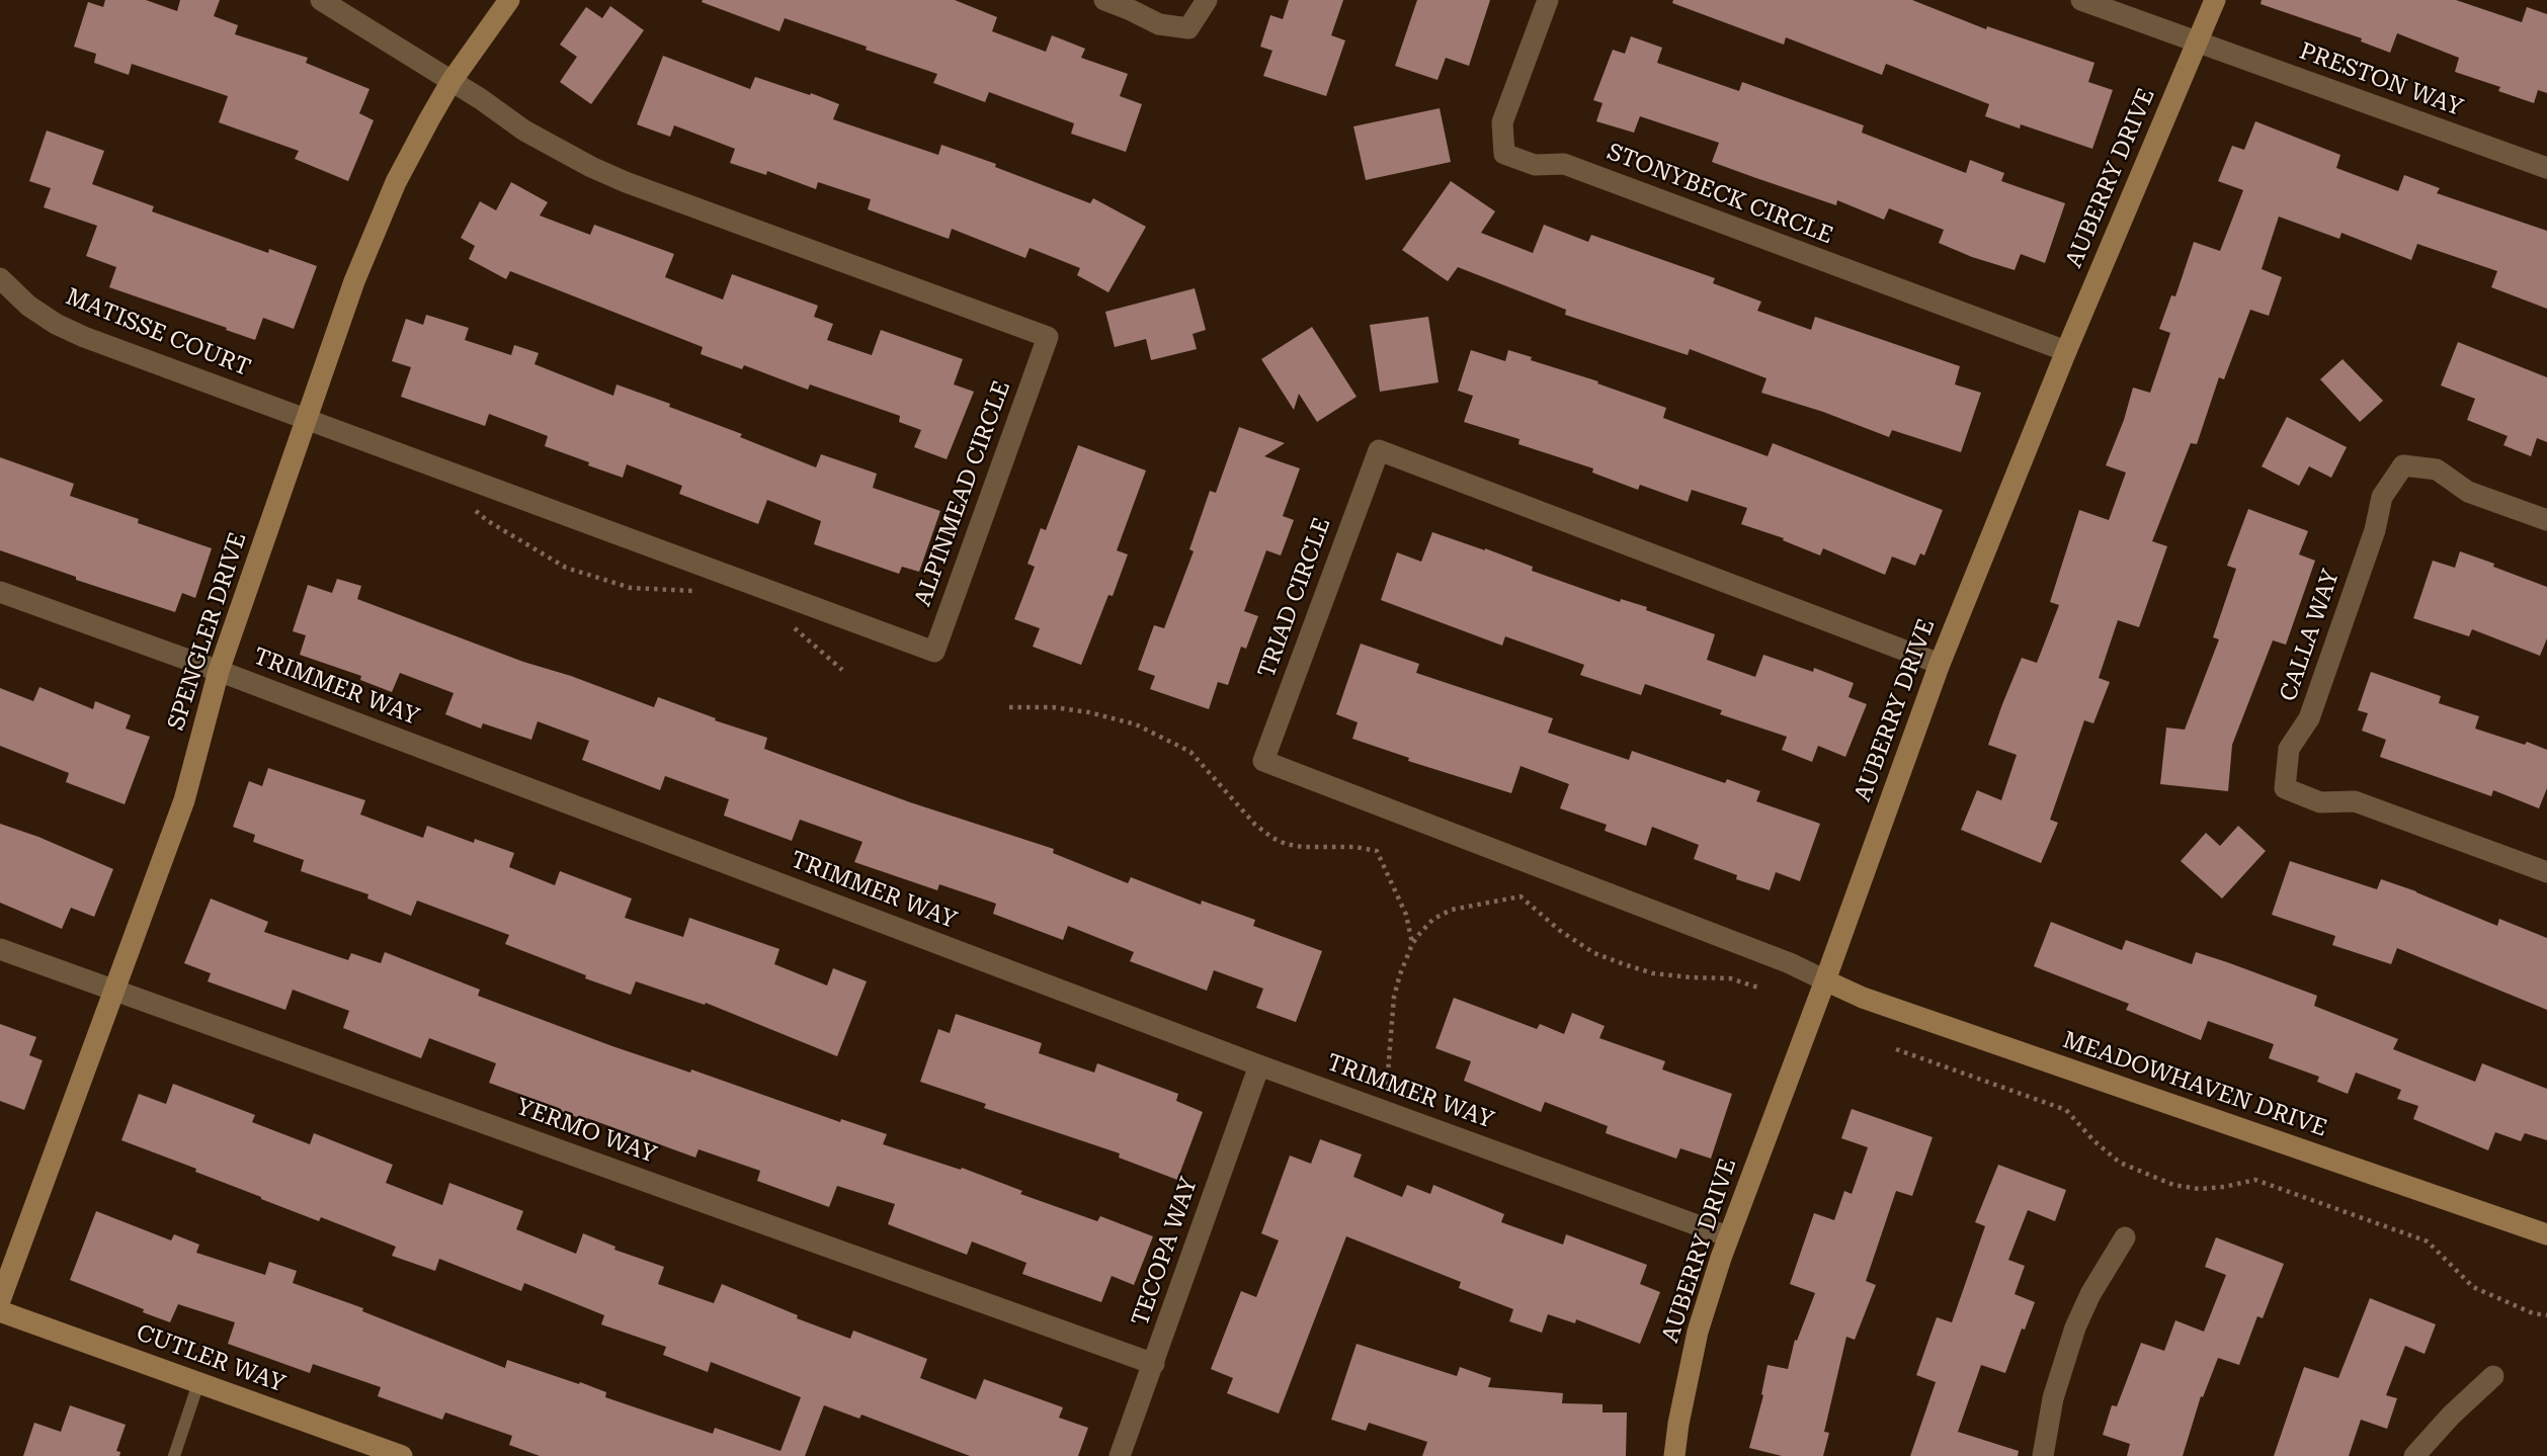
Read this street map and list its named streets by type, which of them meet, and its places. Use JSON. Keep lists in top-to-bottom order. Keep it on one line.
{"streets":{"street":["PRESTON WAY","AUBERRY DRIVE","STONYBECK CIRCLE","MATISSE COURT","ALPINMEAD CIRCLE","TRIAD CIRCLE","SPENGLER DRIVE","CALLA WAY","TRIMMER WAY","MEADOWHAVEN DRIVE","YERMO WAY","TECOPA WAY","CUTLER WAY"]},"crossings":[["PRESTON WAY","AUBERRY DRIVE"],["AUBERRY DRIVE","STONYBECK CIRCLE"],["AUBERRY DRIVE","TRIAD CIRCLE"],["AUBERRY DRIVE","TRIMMER WAY"],["AUBERRY DRIVE","MEADOWHAVEN DRIVE"],["MATISSE COURT","ALPINMEAD CIRCLE"],["MATISSE COURT","SPENGLER DRIVE"],["ALPINMEAD CIRCLE","SPENGLER DRIVE"],["TRIAD CIRCLE","MEADOWHAVEN DRIVE"],["SPENGLER DRIVE","TRIMMER WAY"],["SPENGLER DRIVE","YERMO WAY"],["TRIMMER WAY","TECOPA WAY"],["YERMO WAY","TECOPA WAY"]]}
